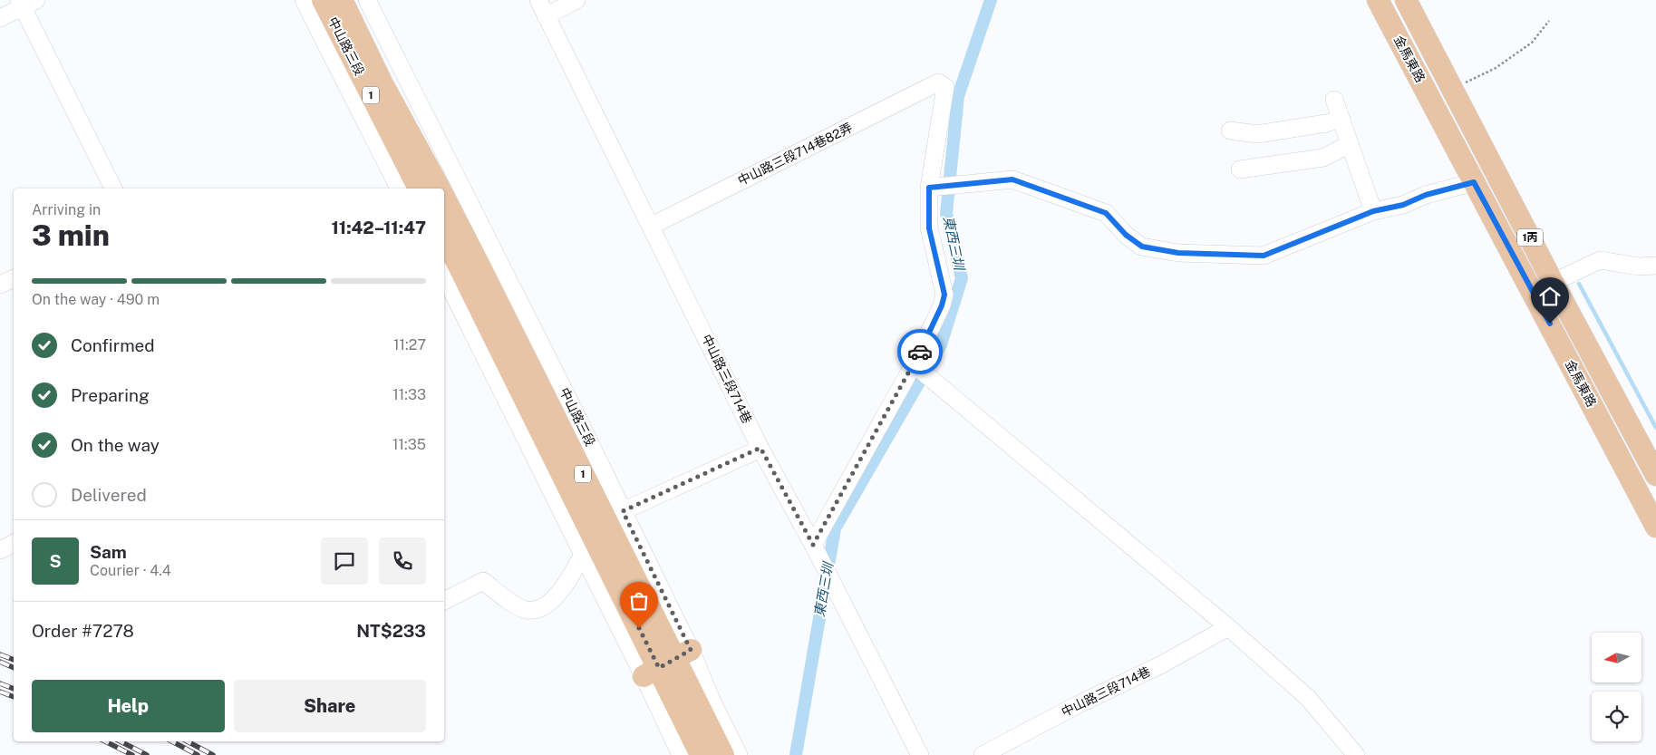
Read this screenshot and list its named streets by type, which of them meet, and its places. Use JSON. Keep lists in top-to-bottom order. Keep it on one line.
{"streets":{"main road":["中山路三段","金馬東路","1","1丙"],"street":["中山路三段714巷82弄","中山路三段714巷"]},"crossings":[["中山路三段","1"],["中山路三段714巷82弄","中山路三段714巷"]],"water":["東西三圳"],"north":"left","page":{"heading":["3 min","Arriving in","11:42–11:47"],"panel":["Sam","Courier · 4.4","Order #7278","NT$233"],"bar":"On the way · 490 m","list":[["Confirmed","11:27"],["Preparing","11:33"],["On the way","11:35"],"Delivered"],"round":"S","buttons":["Help","Share"]}}
